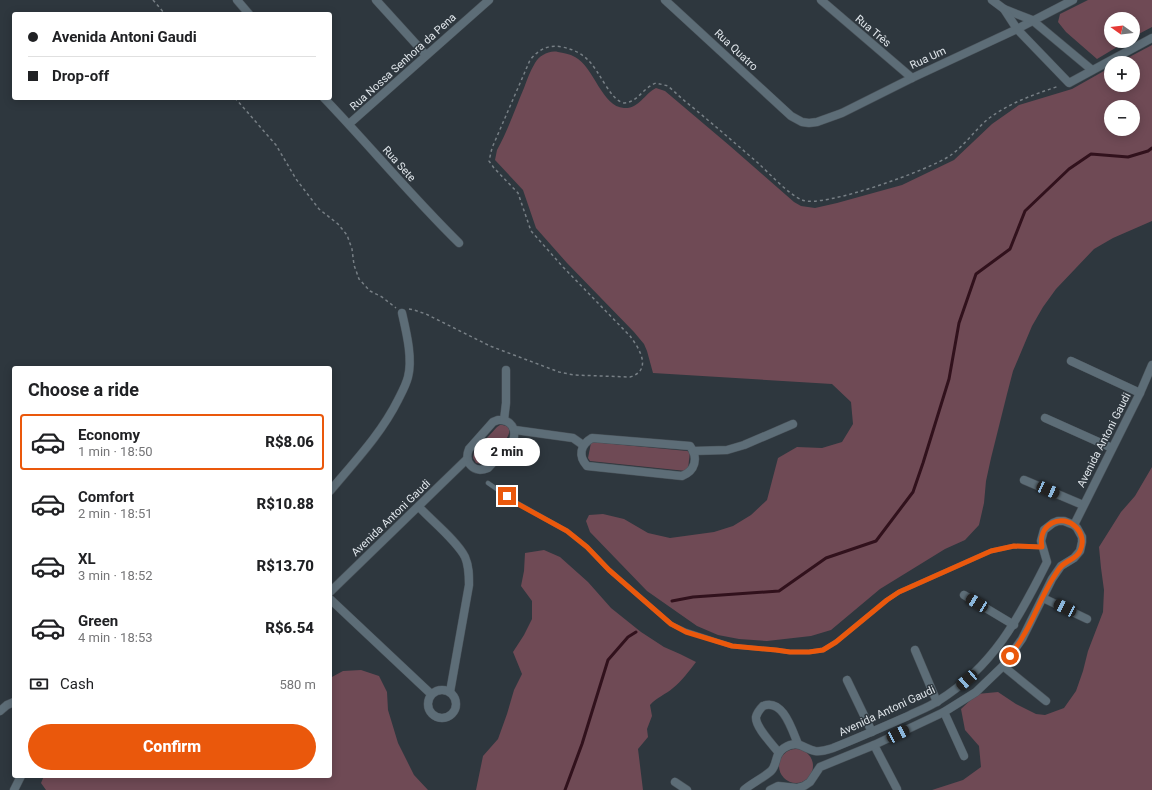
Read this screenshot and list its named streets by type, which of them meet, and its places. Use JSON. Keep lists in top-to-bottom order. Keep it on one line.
{"streets":{"street":["Rua Três","Rua Quatro","Rua Um","Rua Nossa Senhora da Pena","Rua Sete","Avenida Antoni Gaudi"]},"crossings":[["Rua Três","Rua Um"],["Rua Quatro","Rua Um"],["Rua Nossa Senhora da Pena","Rua Sete"]],"north":"left","page":{"map_buttons":["+","−"],"banner":["Avenida Antoni Gaudi","Drop-off"],"heading":"Choose a ride","list":[{"name":"Economy","note":"1 min · 18:50","value":"R$8.06"},{"name":"Comfort","note":"2 min · 18:51","value":"R$10.88"},{"name":"XL","note":"3 min · 18:52","value":"R$13.70"},{"name":"Green","note":"4 min · 18:53","value":"R$6.54"}],"bubble":"2 min","pay":["Cash","580 m"],"buttons":"Confirm"}}
